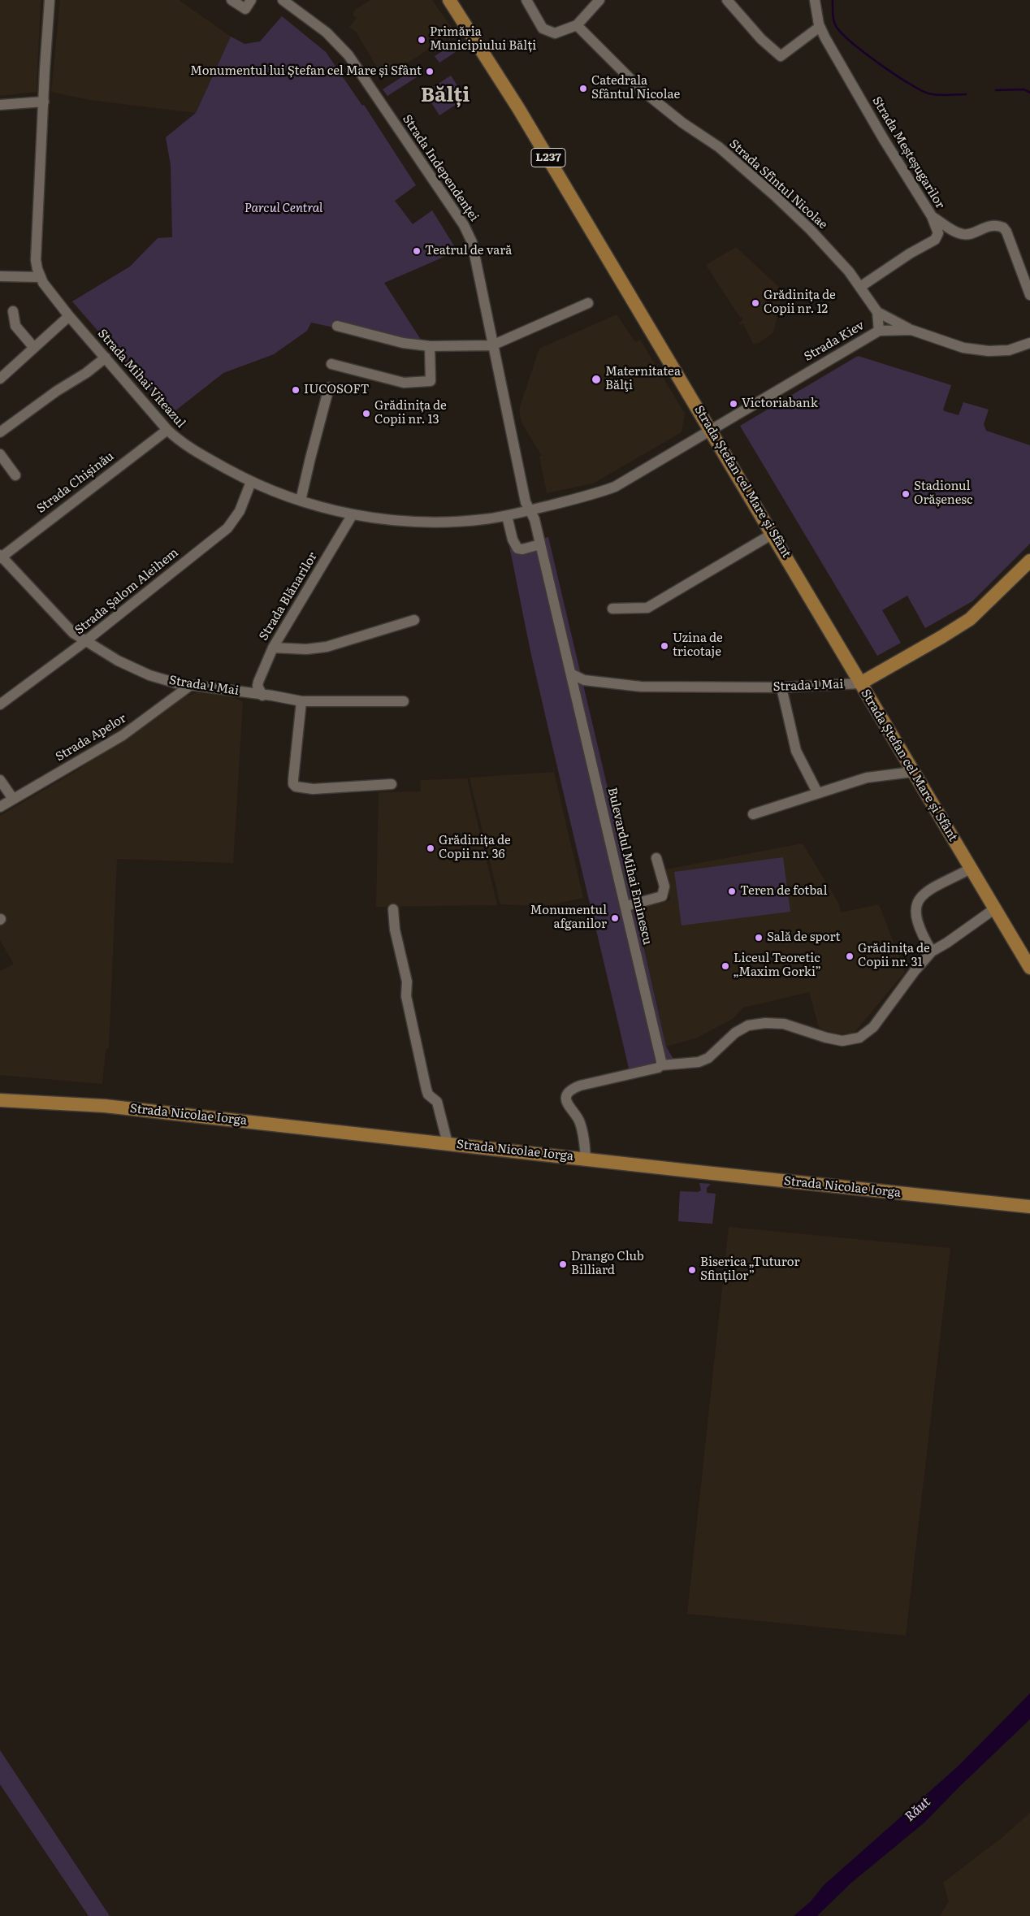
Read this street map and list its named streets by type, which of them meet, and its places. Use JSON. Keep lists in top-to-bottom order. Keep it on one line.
{"streets":{"main road":["L237","Strada Ștefan cel Mare și Sfânt","Strada 1 Mai","Strada Nicolae Iorga"],"street":["Strada Meșteșugarilor","Strada Independenței","Strada Sfîntul Nicolae","Strada Kiev","Strada Mihai Viteazul","Strada Chișinău","Strada Șalom Aleihem","Strada Blănarilor","Strada Apelor","Bulevardul Mihai Eminescu"]},"crossings":[["Strada Meșteșugarilor","Strada Sfîntul Nicolae"],["Strada Independenței","Strada Mihai Viteazul"],["Strada Independenței","Bulevardul Mihai Eminescu"],["Strada Kiev","Strada Mihai Viteazul"],["Strada Kiev","Strada Ștefan cel Mare și Sfânt"],["Strada Mihai Viteazul","Strada Ștefan cel Mare și Sfânt"],["Strada Mihai Viteazul","Strada Chișinău"],["Strada Mihai Viteazul","Strada Șalom Aleihem"],["Strada Mihai Viteazul","Strada Blănarilor"],["Strada Mihai Viteazul","Bulevardul Mihai Eminescu"],["Strada Ștefan cel Mare și Sfânt","Strada 1 Mai"],["Strada Chișinău","Strada 1 Mai"],["Strada Șalom Aleihem","Strada 1 Mai"],["Strada Blănarilor","Strada 1 Mai"],["Strada 1 Mai","Strada Apelor"],["Strada 1 Mai","Bulevardul Mihai Eminescu"]],"districts":["Bălți"],"water":["Răut"],"parks":["Parcul Central"],"places":["Primăria Municipiului Bălți","Monumentul lui Ștefan cel Mare și Sfânt","Catedrala Sfântul Nicolae","Teatrul de vară","Grădinița de Copii nr. 12","Maternitatea Bălţi","IUCOSOFT","Victoriabank","Grădinița de Copii nr. 13","Stadionul Orășenesc","Uzina de tricotaje","Grădinița de Copii nr. 36","Teren de fotbal","Monumentul afganilor","Sală de sport","Grădinița de Copii nr. 31","Liceul Teoretic „Maxim Gorki”","Drango Club Billiard","Biserica „Tuturor Sfinților”"]}
